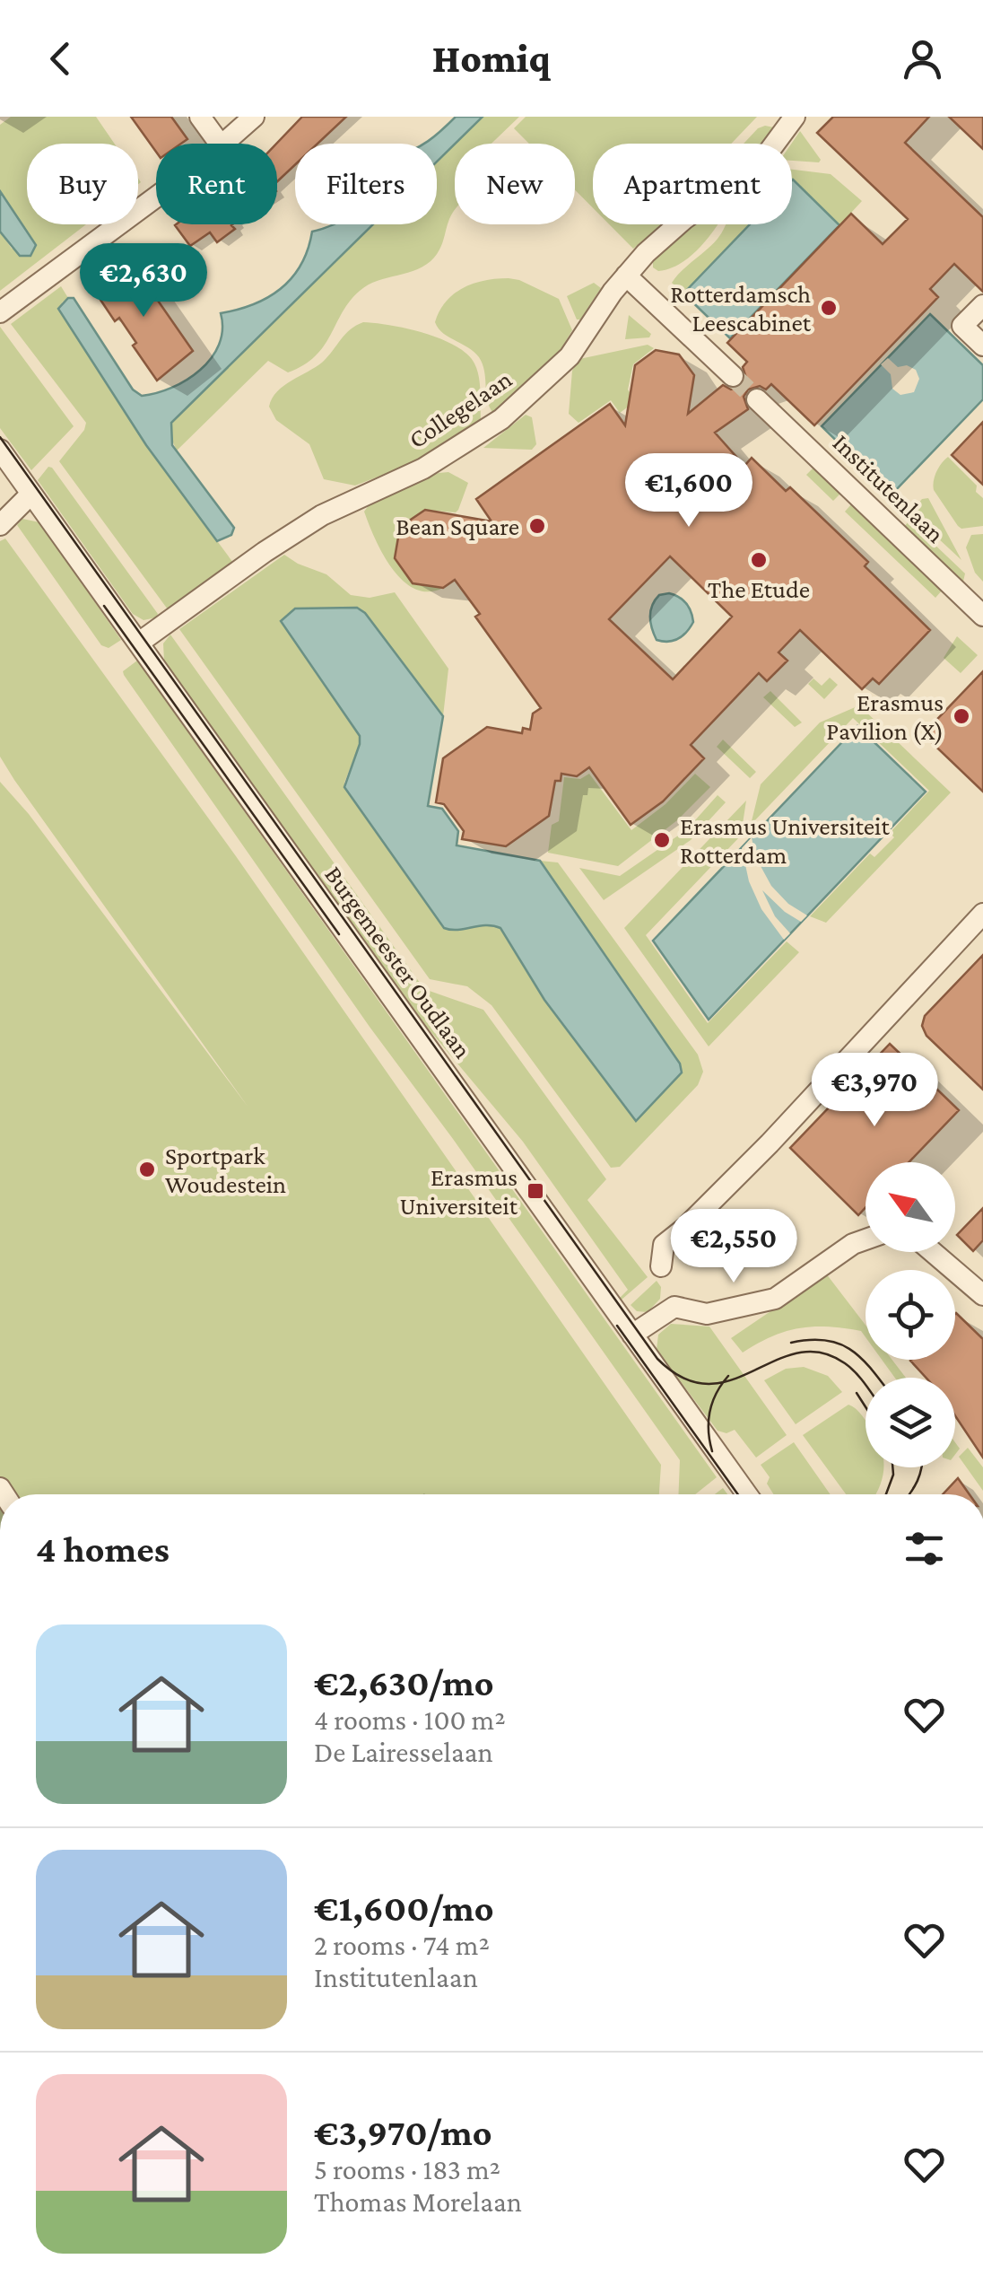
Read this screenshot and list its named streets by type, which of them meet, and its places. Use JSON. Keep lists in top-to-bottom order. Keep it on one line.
{"streets":{"street":["Collegelaan","Institutenlaan","Burgemeester Oudlaan"]},"crossings":[["Collegelaan","Burgemeester Oudlaan"]],"places":{"other":["Rotterdamsch Leescabinet","Bean Square","The Etude","Erasmus Pavilion (X)","Erasmus Universiteit Rotterdam","Sportpark Woudestein"],"transit":["Erasmus Universiteit"]},"north":"top left","page":{"header":"Homiq","chip":["Buy","Rent","Filters","New","Apartment"],"price":["€2,630","€1,600","€3,970","€2,550"],"heading":"4 homes","list":[{"name":"€2,630/mo","note":"4 rooms · 100 m² · De Lairesselaan"},{"name":"€1,600/mo","note":"2 rooms · 74 m² · Institutenlaan"},{"name":"€3,970/mo","note":"5 rooms · 183 m² · Thomas Morelaan"}]}}
